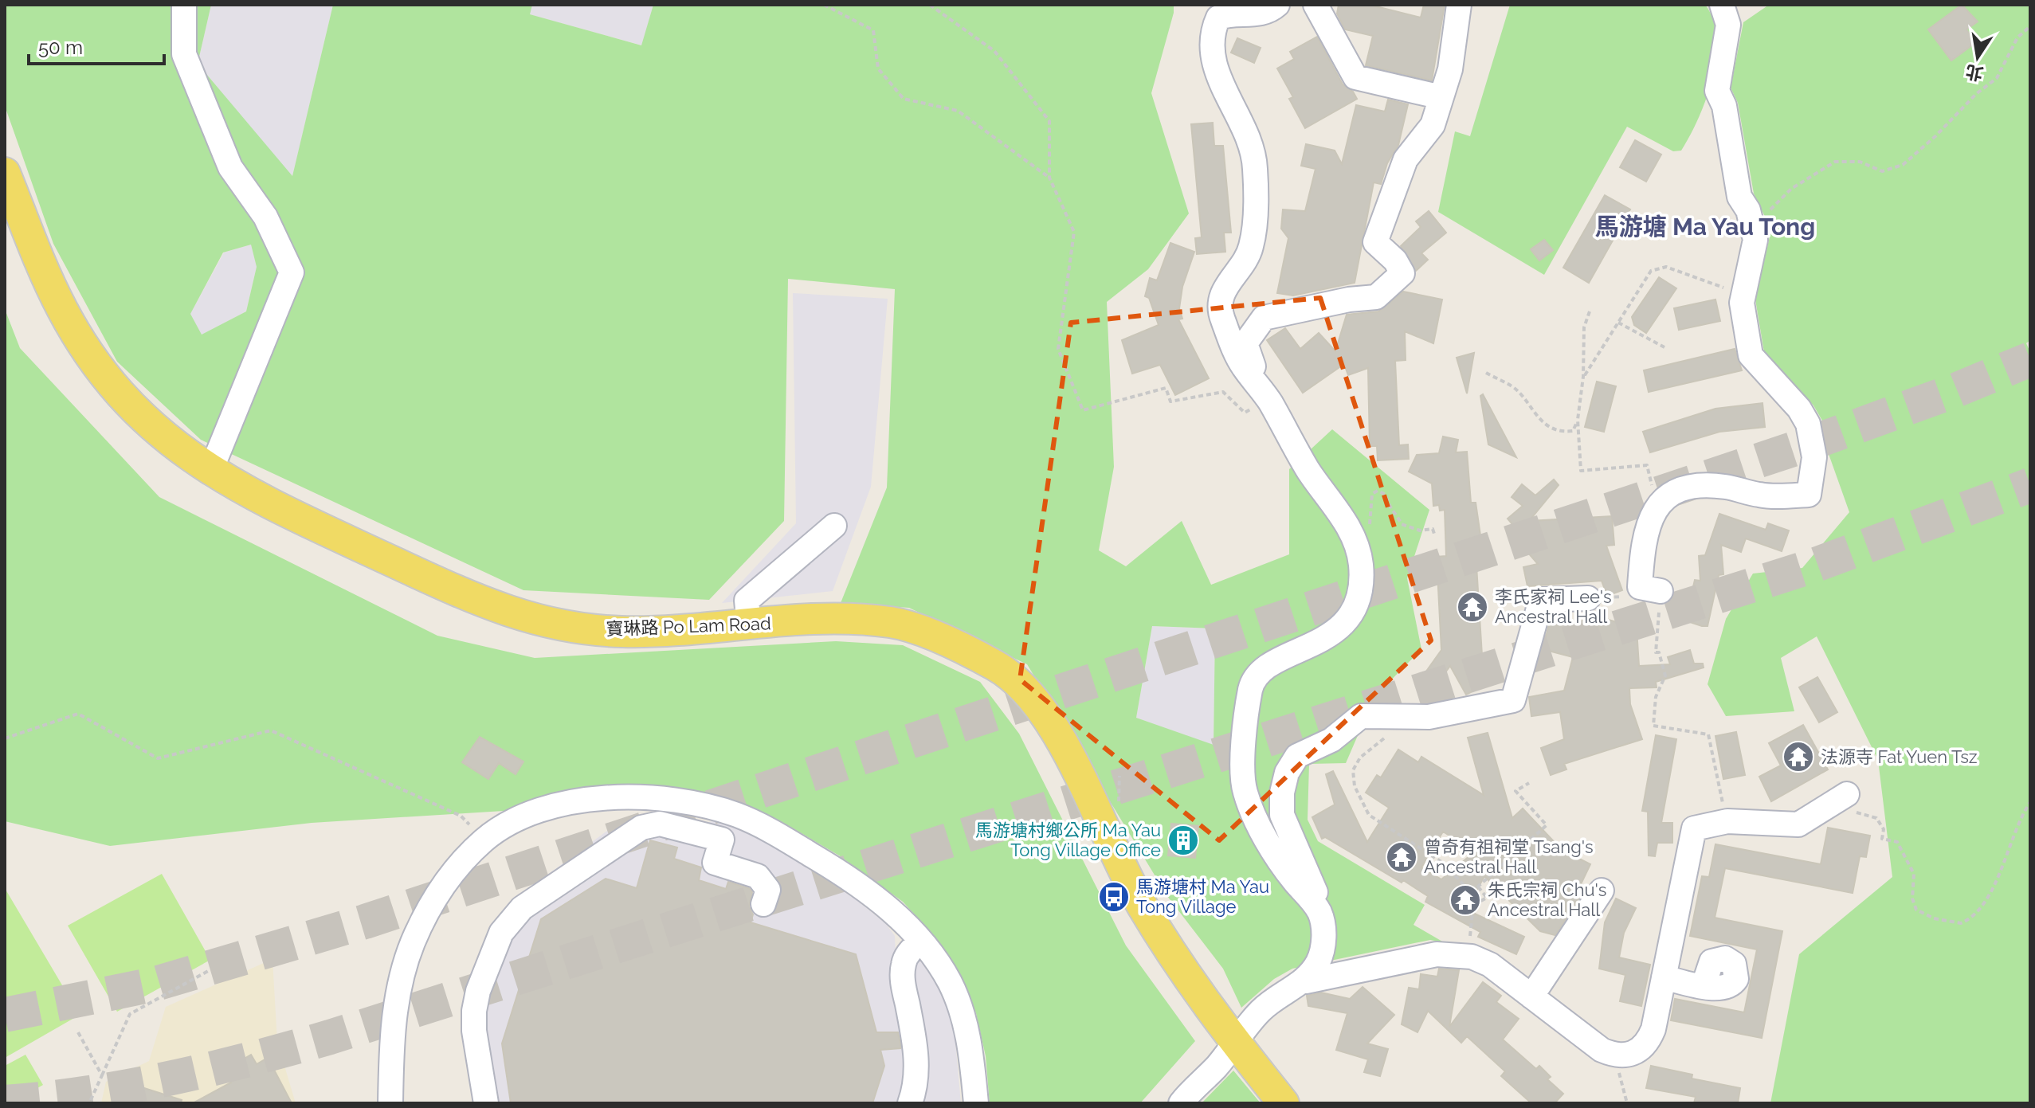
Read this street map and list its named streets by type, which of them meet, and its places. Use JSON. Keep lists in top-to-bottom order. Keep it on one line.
{"streets":{"main road":["寶琳路 Po Lam Road"]},"districts":["馬游塘 Ma Yau Tong"],"places":{"temple":["李氏家祠 Lee's Ancestral Hall","法源寺 Fat Yuen Tsz","曾奇有祖祠堂 Tsang's Ancestral Hall","朱氏宗祠 Chu's Ancestral Hall"],"building":["馬游塘村鄉公所 Ma Yau Tong Village Office"],"bus stop":["馬游塘村 Ma Yau Tong Village"]},"scale_bar":"50 m","north":"bottom"}
